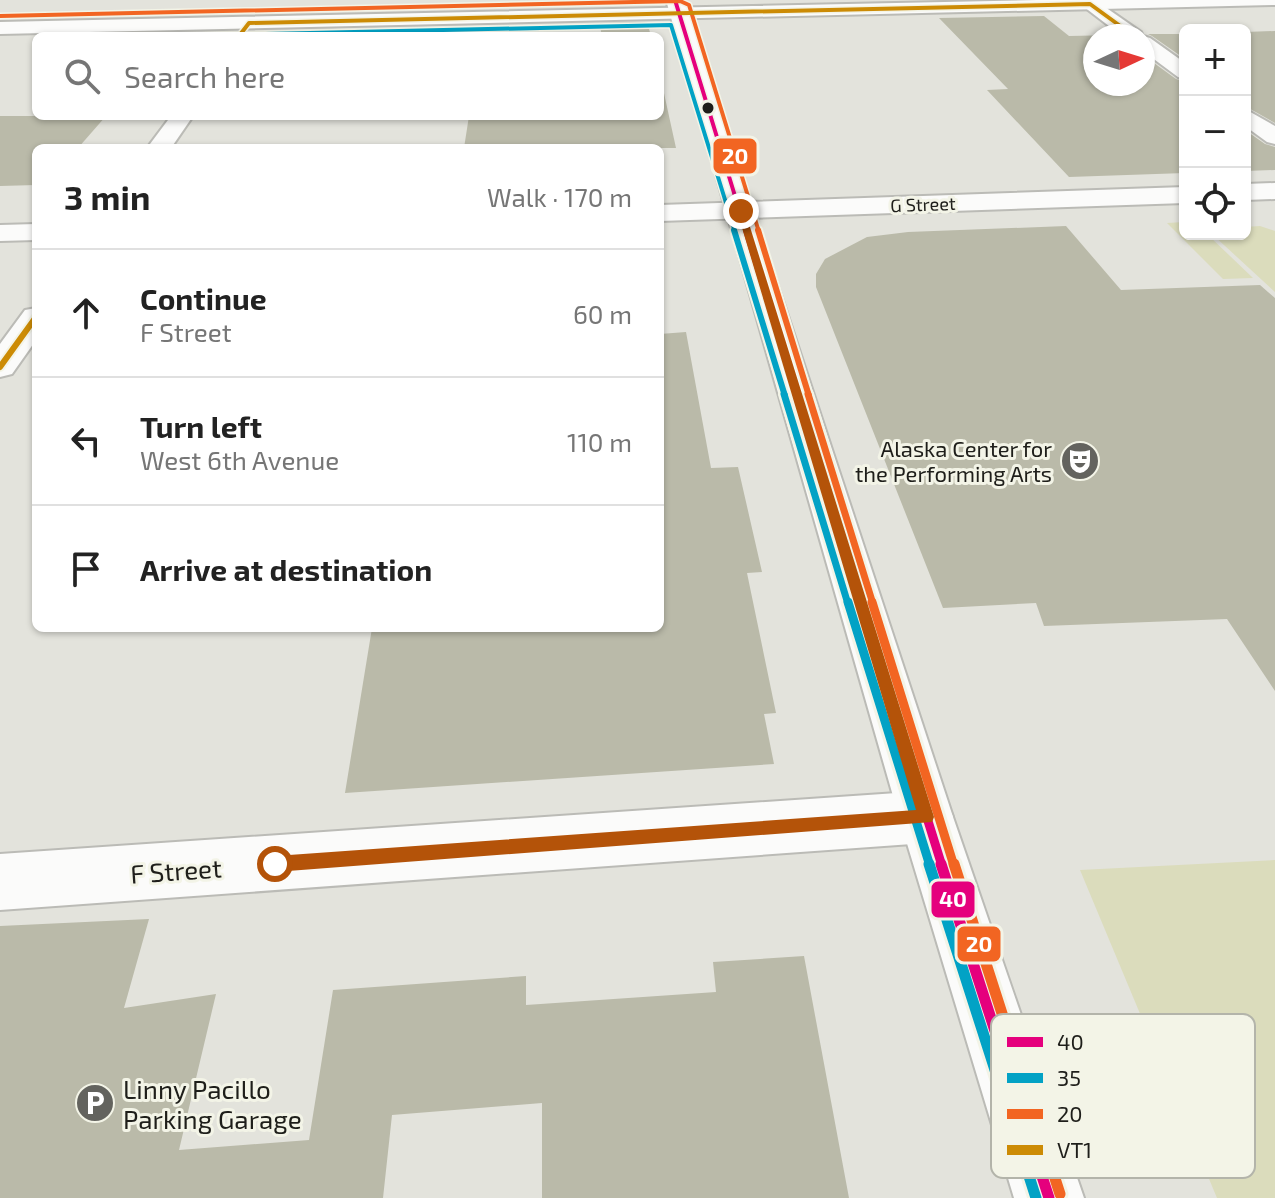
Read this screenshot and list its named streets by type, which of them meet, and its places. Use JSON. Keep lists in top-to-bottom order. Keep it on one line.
{"streets":{"street":["G Street","F Street"]},"places":{"theatre":["Alaska Center for the Performing Arts"],"parking":["Linny Pacillo Parking Garage"]},"lines":["transit line 40","transit line 20","transit line VT1","transit line 35"],"legend":["40","35","20","VT1"],"north":"right","page":{"map_buttons":["+","−"],"search":"Search here","heading":["3 min","Walk · 170 m"],"list":[["Continue","F Street","60 m"],["Turn left","West 6th Avenue","110 m"],"Arrive at destination"]}}
